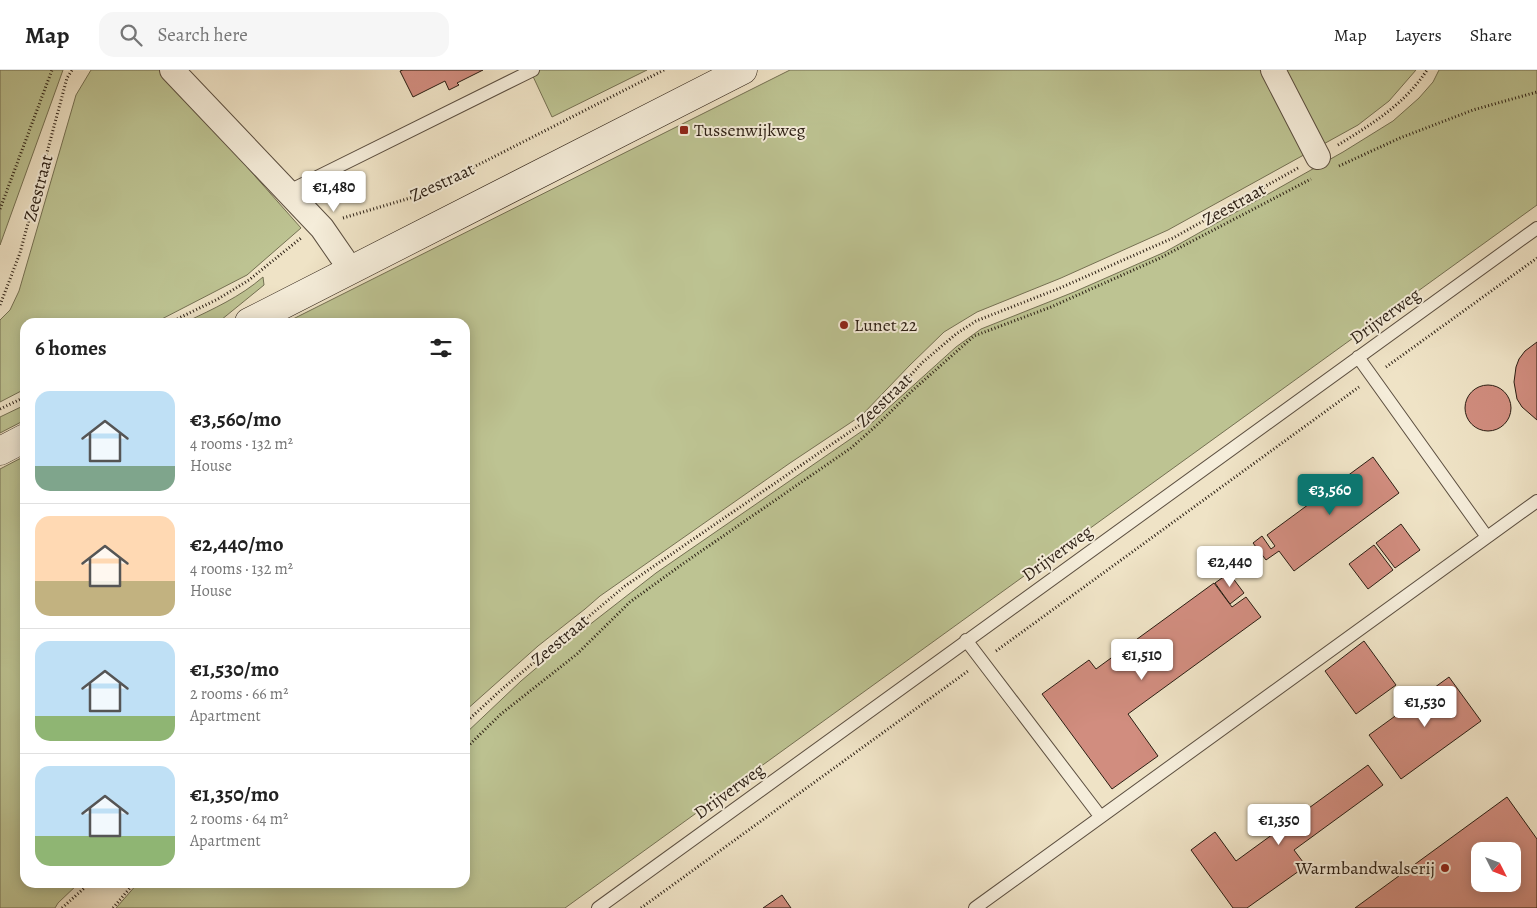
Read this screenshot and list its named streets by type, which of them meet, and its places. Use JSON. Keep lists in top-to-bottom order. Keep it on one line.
{"streets":{"main road":["Zeestraat"],"lane":["Drijverweg"]},"places":{"transit":["Tussenwijkweg"],"other":["Lunet 22","Warmbandwalserij"]},"north":"bottom right","page":{"header":"Map","search":"Search here","nav":["Map","Layers","Share"],"price":["€1,480","€3,560","€2,440","€1,510","€1,530","€1,350"],"heading":"6 homes","list":[{"name":"€3,560/mo","note":"4 rooms · 132 m² · House"},{"name":"€2,440/mo","note":"4 rooms · 132 m² · House"},{"name":"€1,530/mo","note":"2 rooms · 66 m² · Apartment"},{"name":"€1,350/mo","note":"2 rooms · 64 m² · Apartment"}]}}
